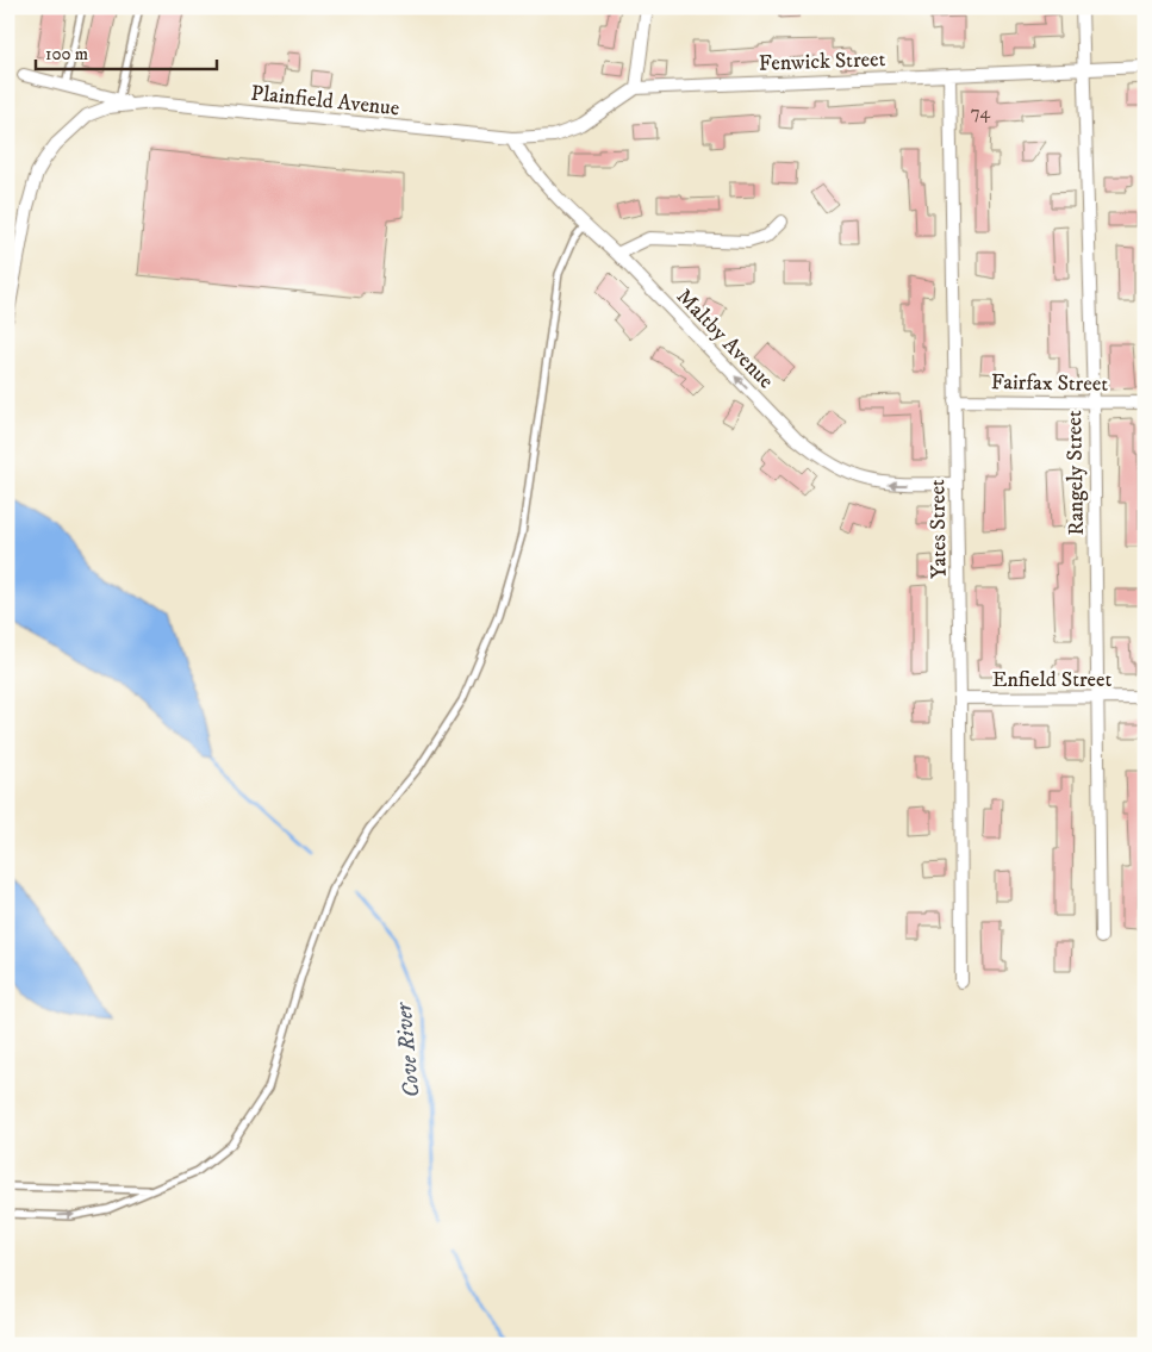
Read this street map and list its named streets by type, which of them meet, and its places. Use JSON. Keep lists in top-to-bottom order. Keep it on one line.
{"streets":{"street":["Fenwick Street","Plainfield Avenue","Maltby Avenue","Fairfax Street","Rangely Street","Yates Street","Enfield Street"]},"crossings":[["Fenwick Street","Rangely Street"],["Fenwick Street","Yates Street"],["Plainfield Avenue","Maltby Avenue"],["Maltby Avenue","Yates Street"],["Fairfax Street","Rangely Street"],["Fairfax Street","Yates Street"],["Rangely Street","Enfield Street"],["Yates Street","Enfield Street"]],"one_way":["Maltby Avenue"],"water":["Cove River"],"house_numbers":["74"],"scale_bar":"100 m"}
